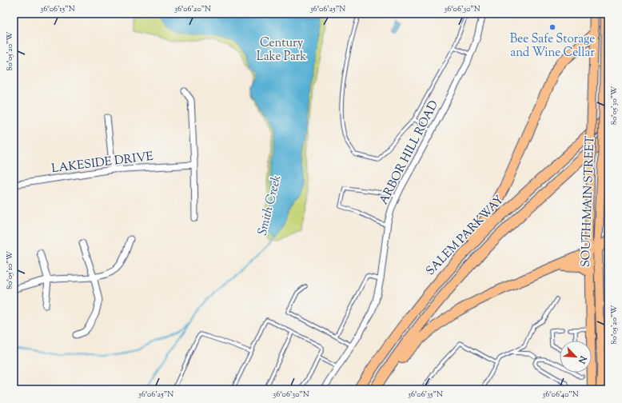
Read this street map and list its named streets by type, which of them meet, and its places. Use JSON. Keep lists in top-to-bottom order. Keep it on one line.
{"streets":{"highway":["SALEM PARKWAY"],"main road":["SOUTH MAIN STREET"],"street":["ARBOR HILL ROAD","LAKESIDE DRIVE"]},"water":["Smith Creek"],"parks":["Century Lake Park"],"places":["Bee Safe Storage and Wine Cellar"],"north":"bottom right","coordinates":["36°06'15\"N","36°06'20\"N","36°06'25\"N","36°06'30\"N","80°05'20\"W","80°05'30\"W","80°05'10\"W","36°06'35\"N","36°06'40\"N"]}
